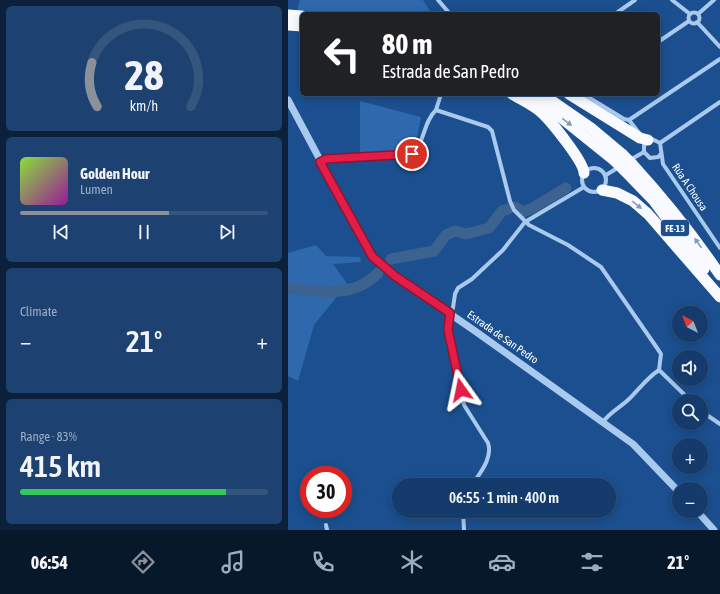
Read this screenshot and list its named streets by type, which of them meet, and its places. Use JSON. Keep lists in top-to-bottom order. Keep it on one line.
{"streets":{"highway":["FE-13"],"street":["Rúa A Chousa","Estrada de San Pedro"]},"north":"top left","page":{"turn":["80 m","Estrada de San Pedro"],"song":["Golden Hour","Lumen"],"tile":["Climate",["Range · 83%","415 km"]],"map_buttons":["+","−"],"heat":["−","21°","+"],"limit":"30","trip":"06:55 · 1 min · 400 m","tabs":["06:54","21°"],"gauge":["28","km/h"]}}
